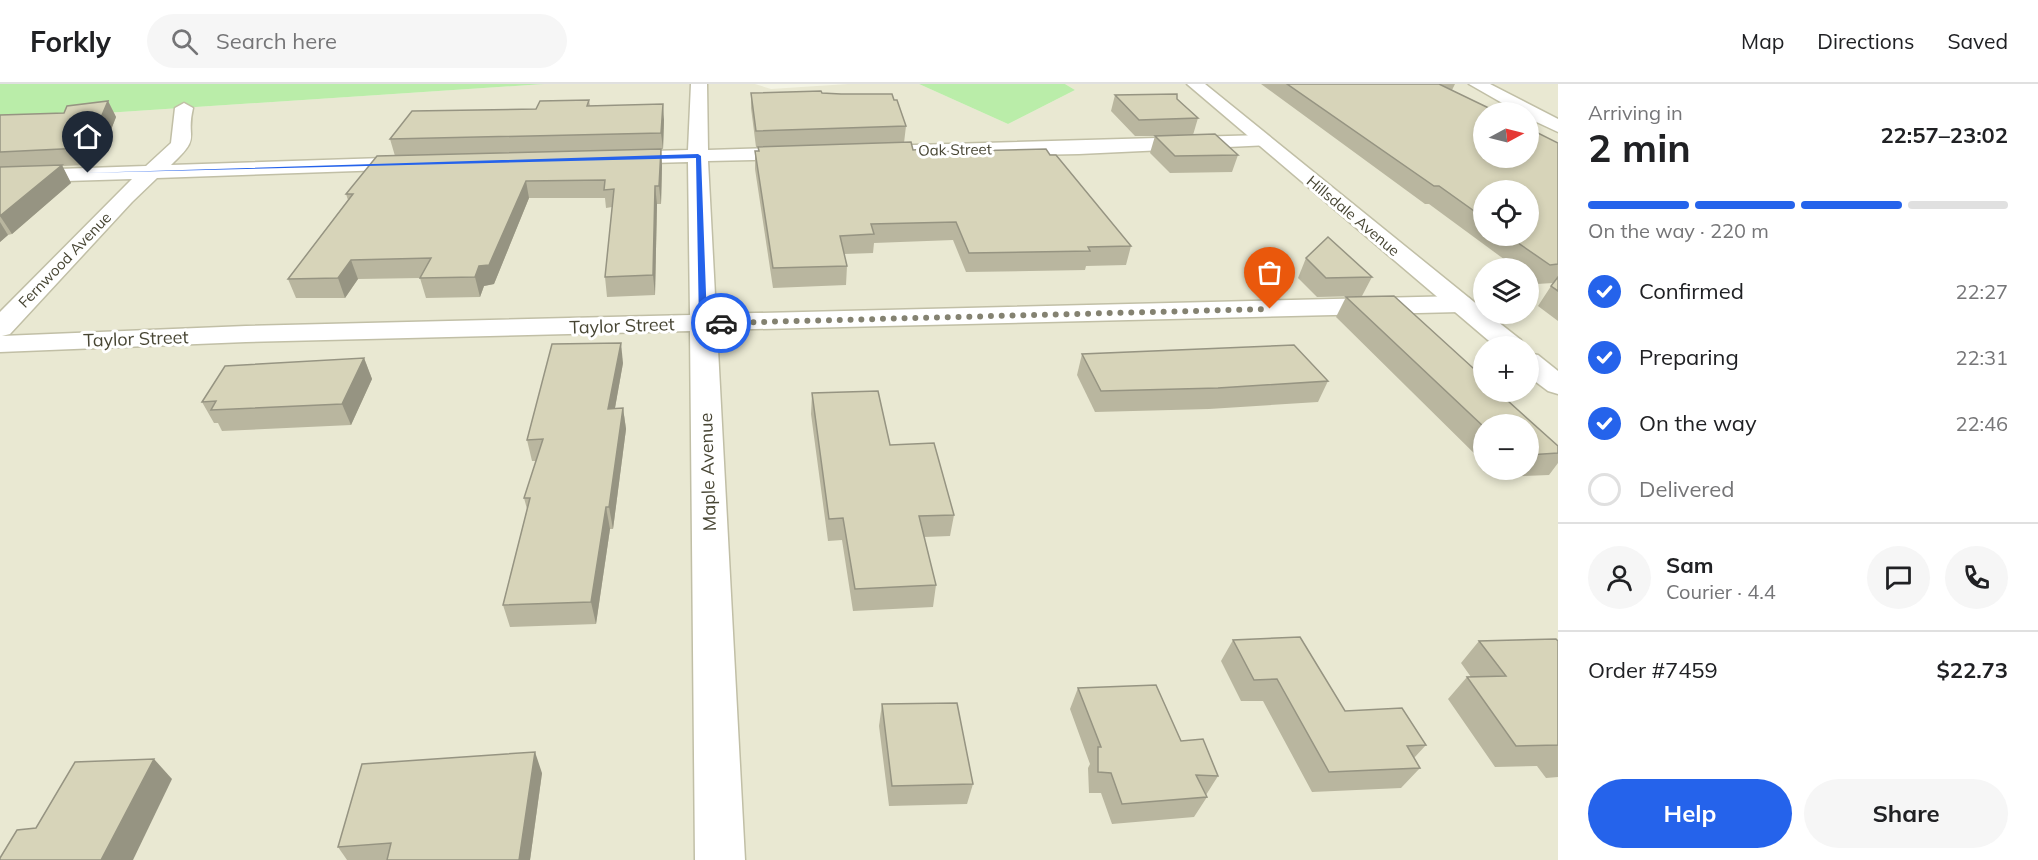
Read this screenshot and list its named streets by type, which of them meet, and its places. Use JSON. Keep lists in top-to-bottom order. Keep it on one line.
{"streets":{"street":["Oak Street","Hillsdale Avenue","Fernwood Avenue","Taylor Street","Maple Avenue"]},"crossings":[["Oak Street","Hillsdale Avenue"],["Hillsdale Avenue","Taylor Street"],["Taylor Street","Maple Avenue"]],"north":"right","page":{"header":"Forkly","search":"Search here","nav":["Map","Directions","Saved"],"heading":["2 min","Arriving in","22:57–23:02"],"panel":["Sam","Courier · 4.4","Order #7459","$22.73"],"map_buttons":["+","−"],"bar":"On the way · 220 m","list":[["Confirmed","22:27"],["Preparing","22:31"],["On the way","22:46"],"Delivered"],"buttons":["Help","Share"]}}
